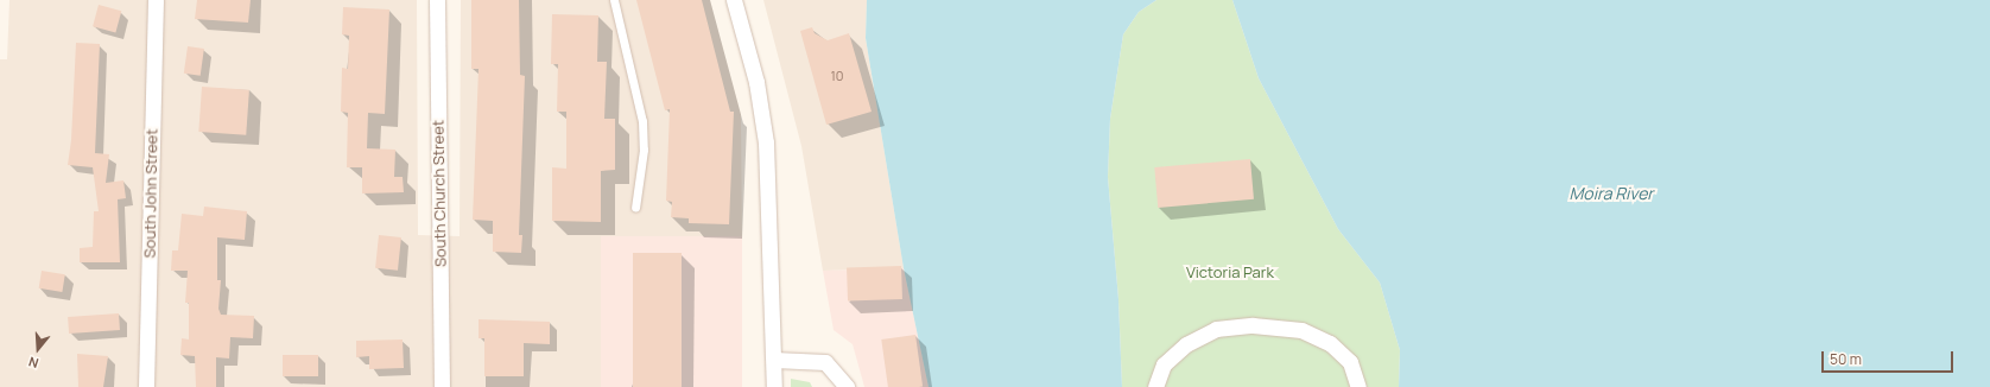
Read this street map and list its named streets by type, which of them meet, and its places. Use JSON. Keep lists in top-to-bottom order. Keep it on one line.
{"streets":{"street":["South John Street","South Church Street"]},"water":["Moira River"],"parks":["Victoria Park"],"house_numbers":["10"],"scale_bar":"50 m","north":"bottom"}
